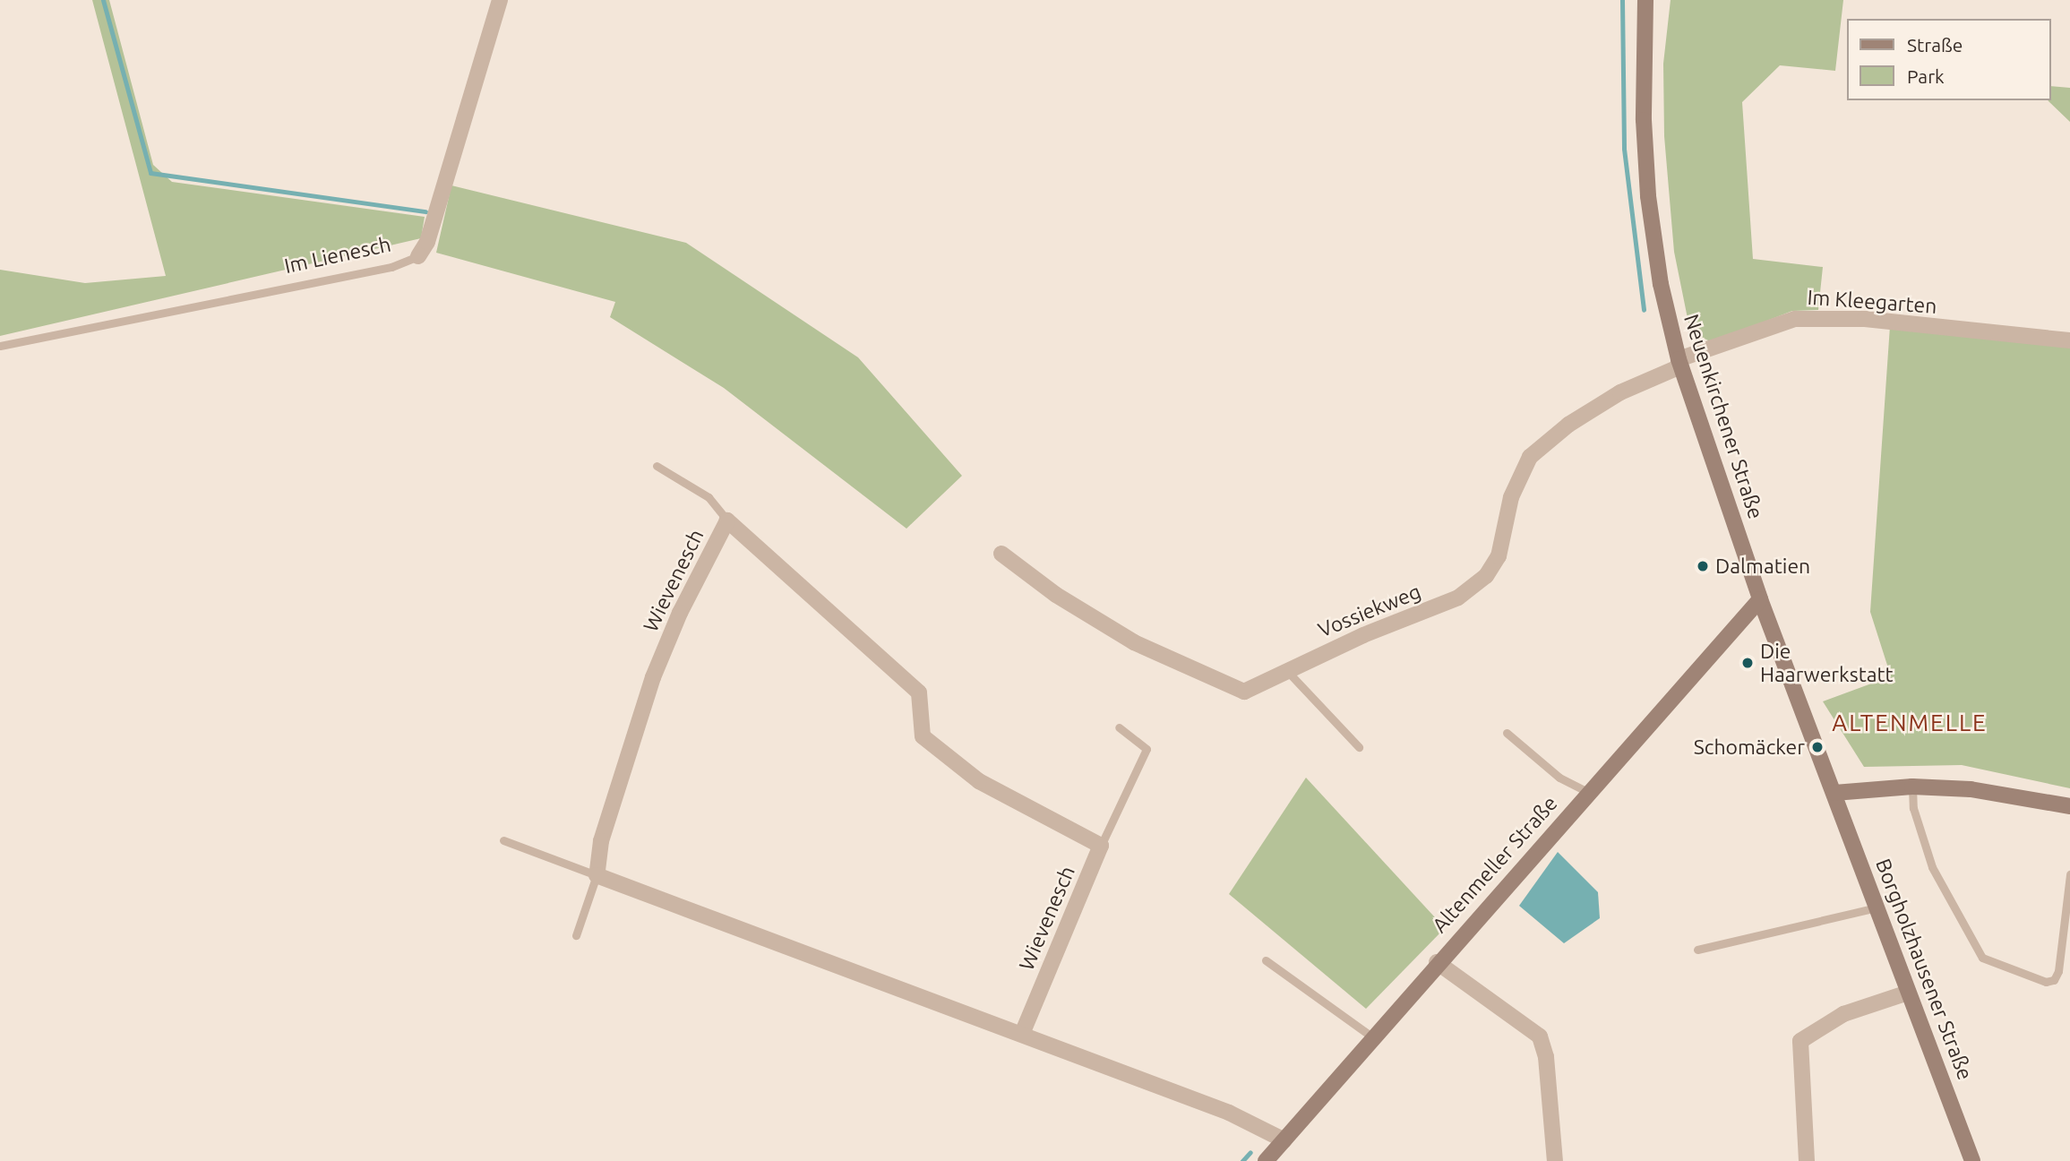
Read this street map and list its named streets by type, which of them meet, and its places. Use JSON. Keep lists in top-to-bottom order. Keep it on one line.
{"streets":{"main road":["Neuenkirchener Straße","Altenmeller Straße","Borgholzhausener Straße"],"street":["Im Lienesch","Im Kleegarten","Wievenesch","Vossiekweg"]},"crossings":[["Im Kleegarten","Neuenkirchener Straße"],["Im Kleegarten","Vossiekweg"],["Neuenkirchener Straße","Vossiekweg"],["Neuenkirchener Straße","Altenmeller Straße"],["Neuenkirchener Straße","Borgholzhausener Straße"]],"districts":["ALTENMELLE"],"places":["Dalmatien","Die Haarwerkstatt","Schomäcker"],"legend":["Straße","Park"]}
